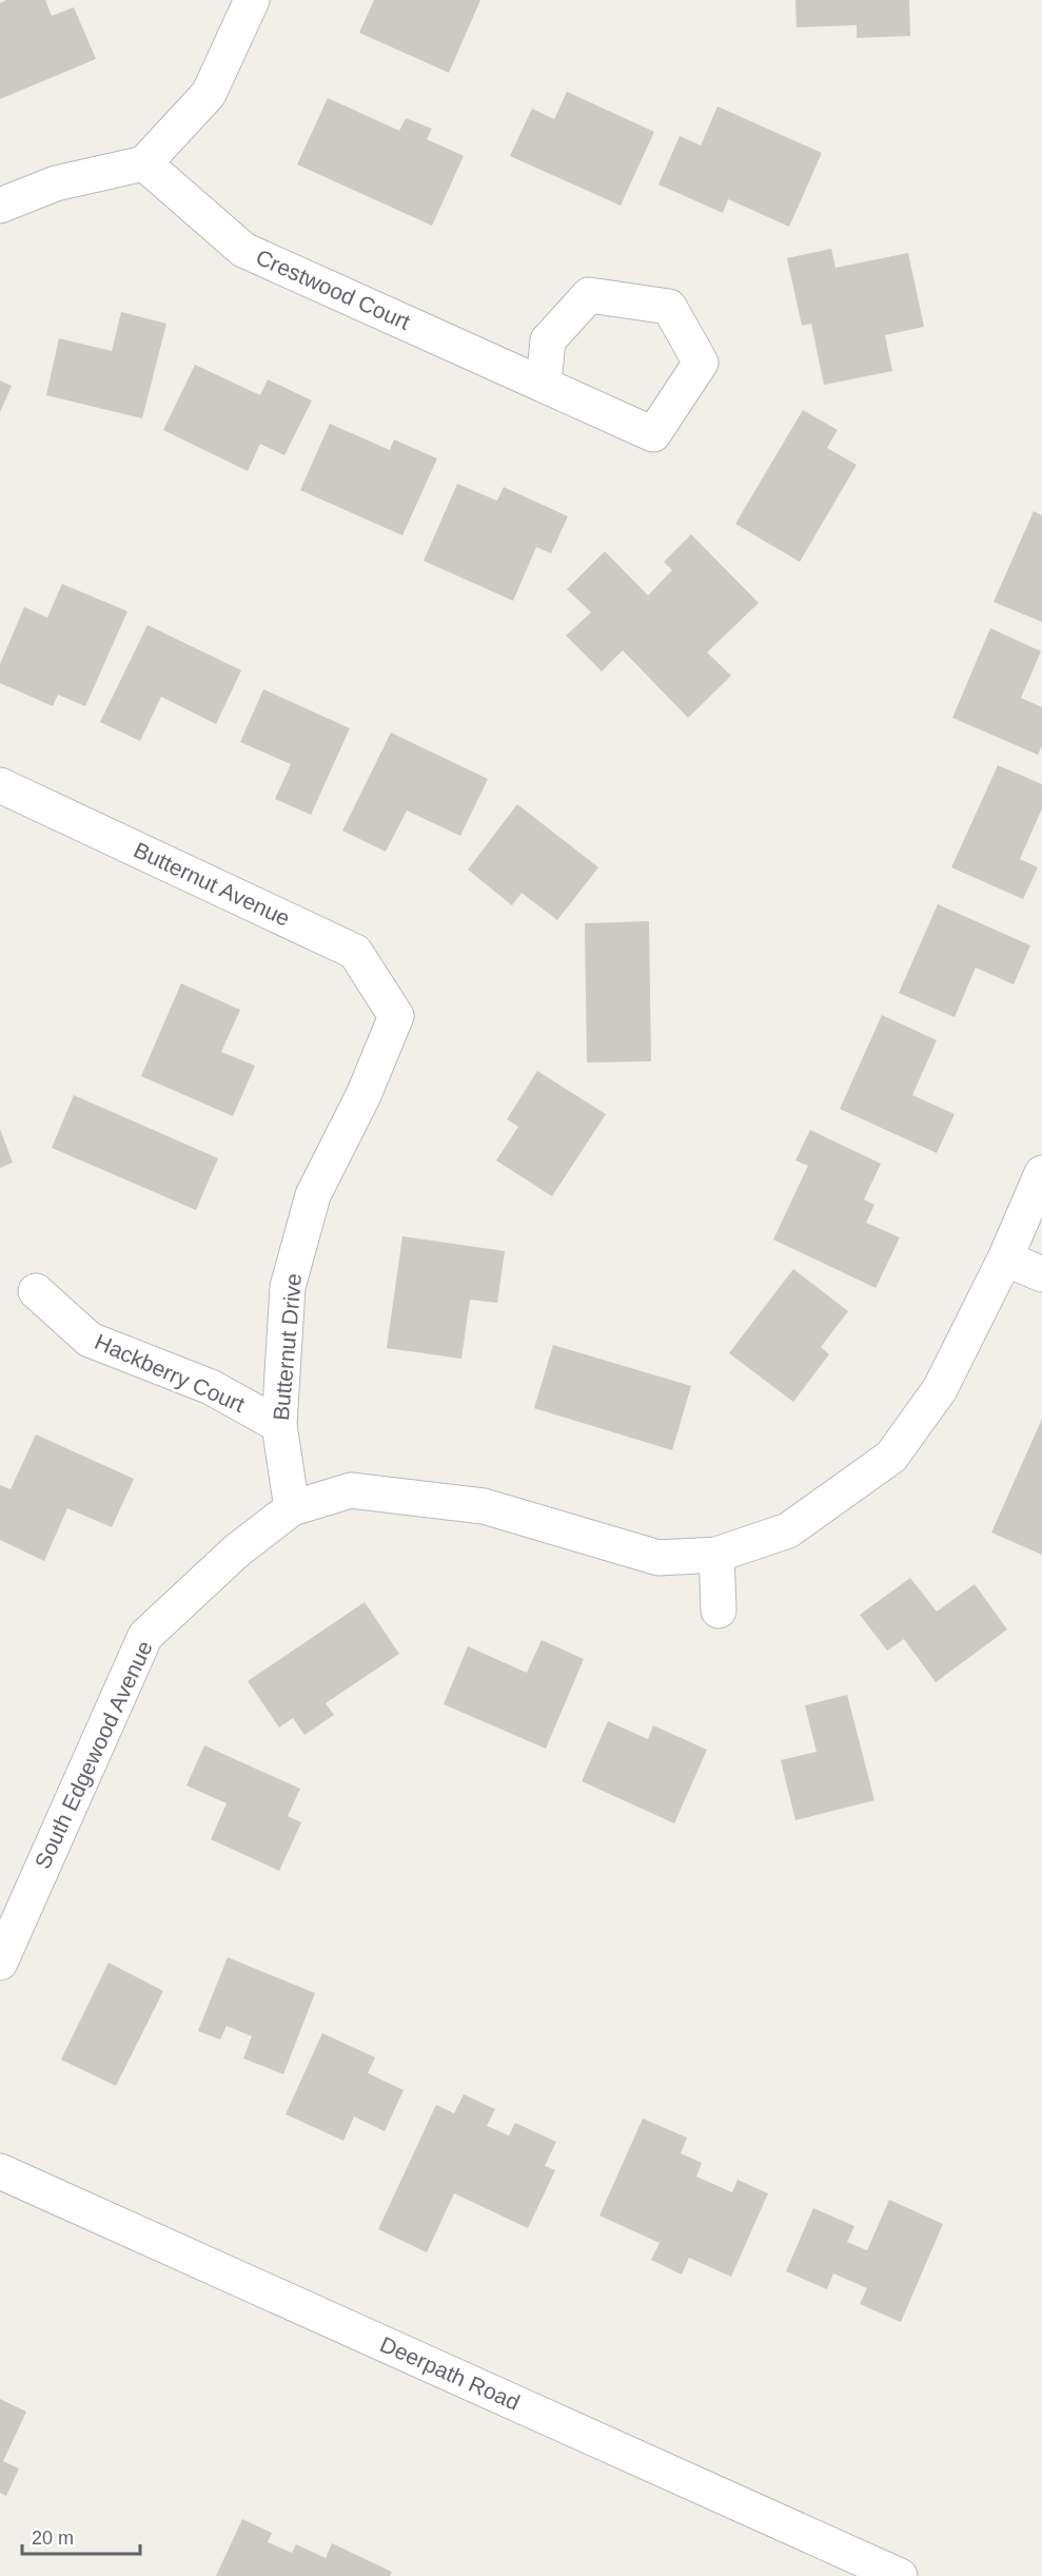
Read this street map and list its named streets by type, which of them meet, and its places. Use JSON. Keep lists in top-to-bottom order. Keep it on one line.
{"streets":{"street":["Crestwood Court","Butternut Avenue","Butternut Drive","Hackberry Court","South Edgewood Avenue","Deerpath Road"]},"crossings":[["Butternut Avenue","Butternut Drive"],["Butternut Drive","Hackberry Court"],["Butternut Drive","South Edgewood Avenue"]],"scale_bar":"20 m"}
